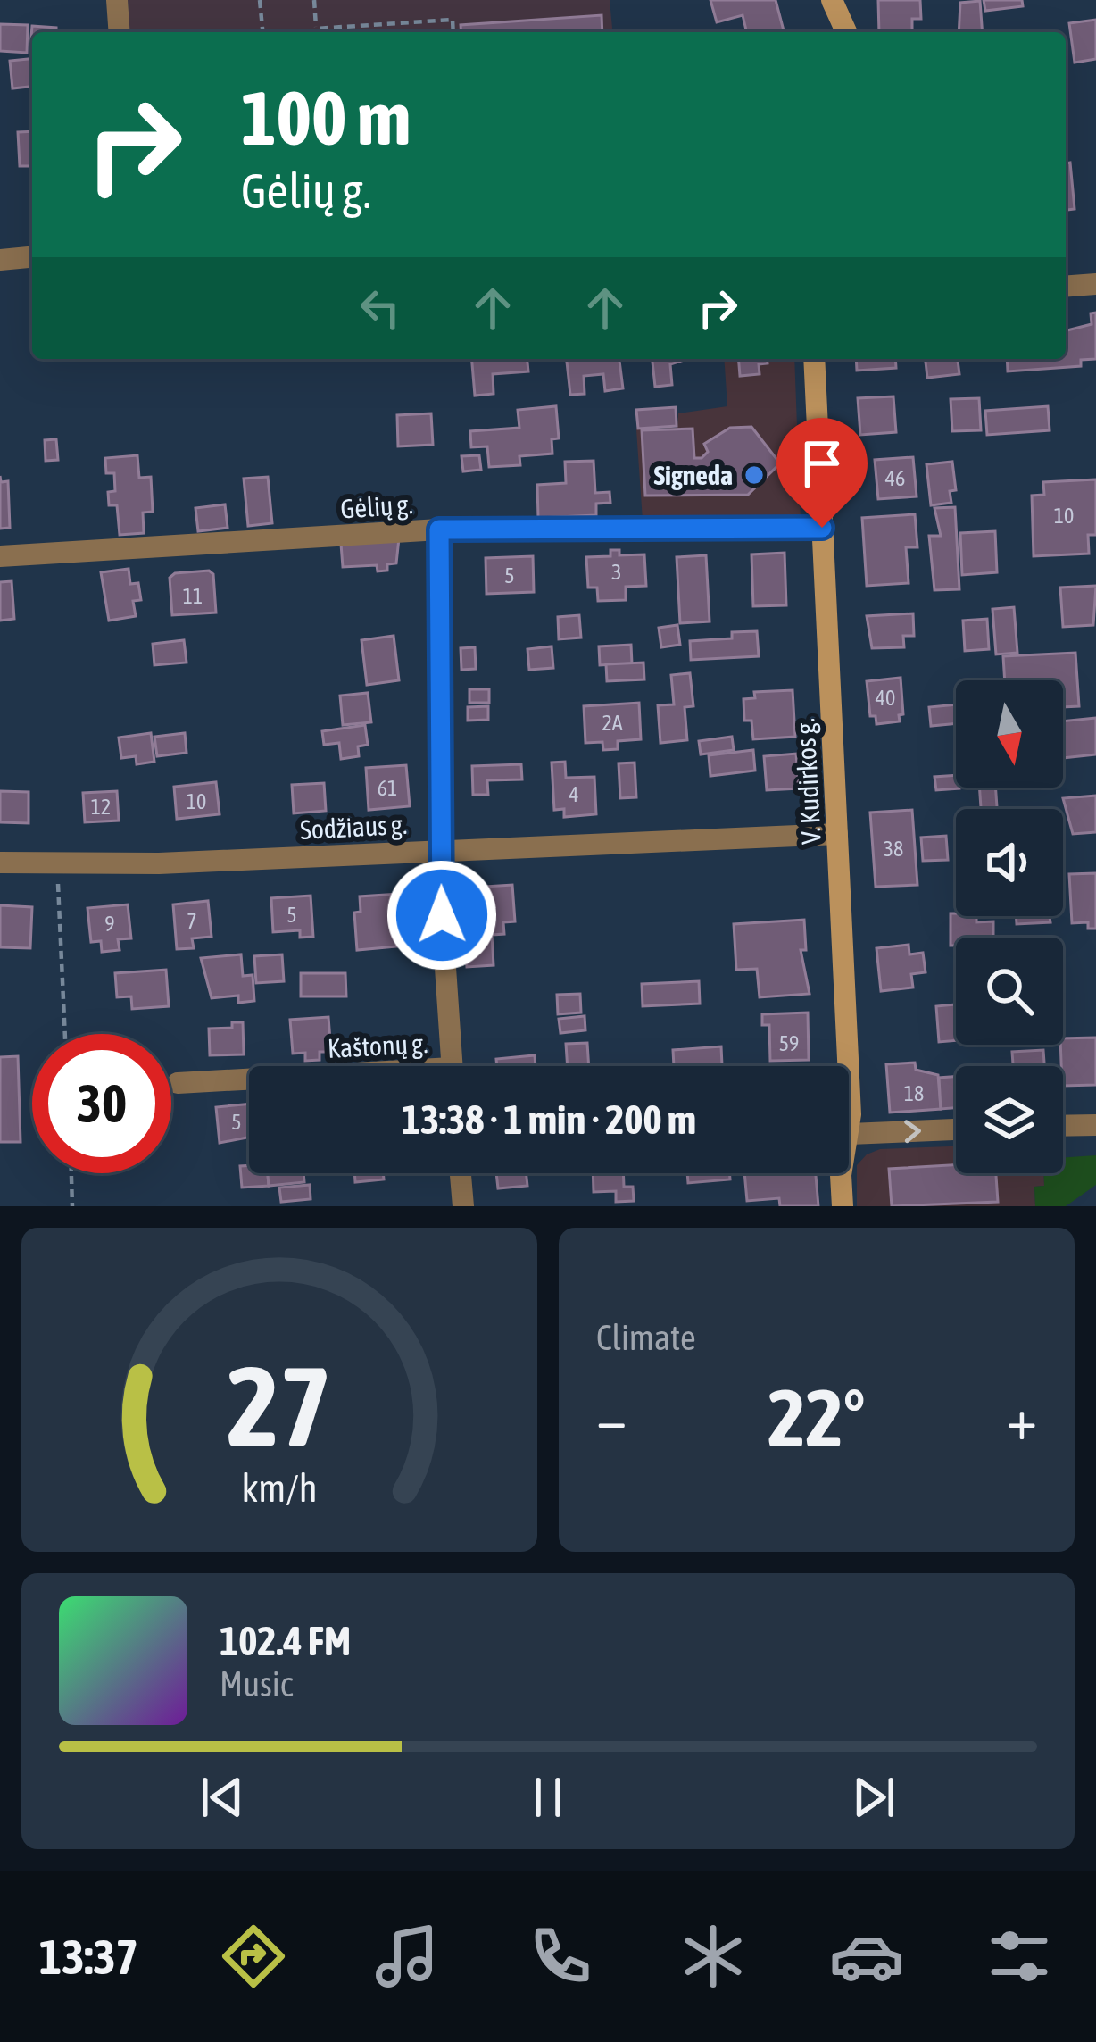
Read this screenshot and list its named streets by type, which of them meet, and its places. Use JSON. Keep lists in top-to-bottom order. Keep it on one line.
{"streets":{"main road":["V. Kudirkos g."],"street":["Gėlių g.","Sodžiaus g.","Kaštonų g."]},"crossings":[["Gėlių g.","V. Kudirkos g."],["V. Kudirkos g.","Sodžiaus g."]],"places":["Signeda"],"house_numbers":["46","10","3","5","11","40","2A","61","4","10","12","38","5","7","9","59","18","5"],"north":"bottom","page":{"turn":["100 m","Gėlių g."],"limit":"30","trip":"13:38 · 1 min · 200 m","tile":"Climate","heat":["−","22°","+"],"song":["102.4 FM","Music"],"tabs":"13:37","gauge":["27","km/h"]}}
